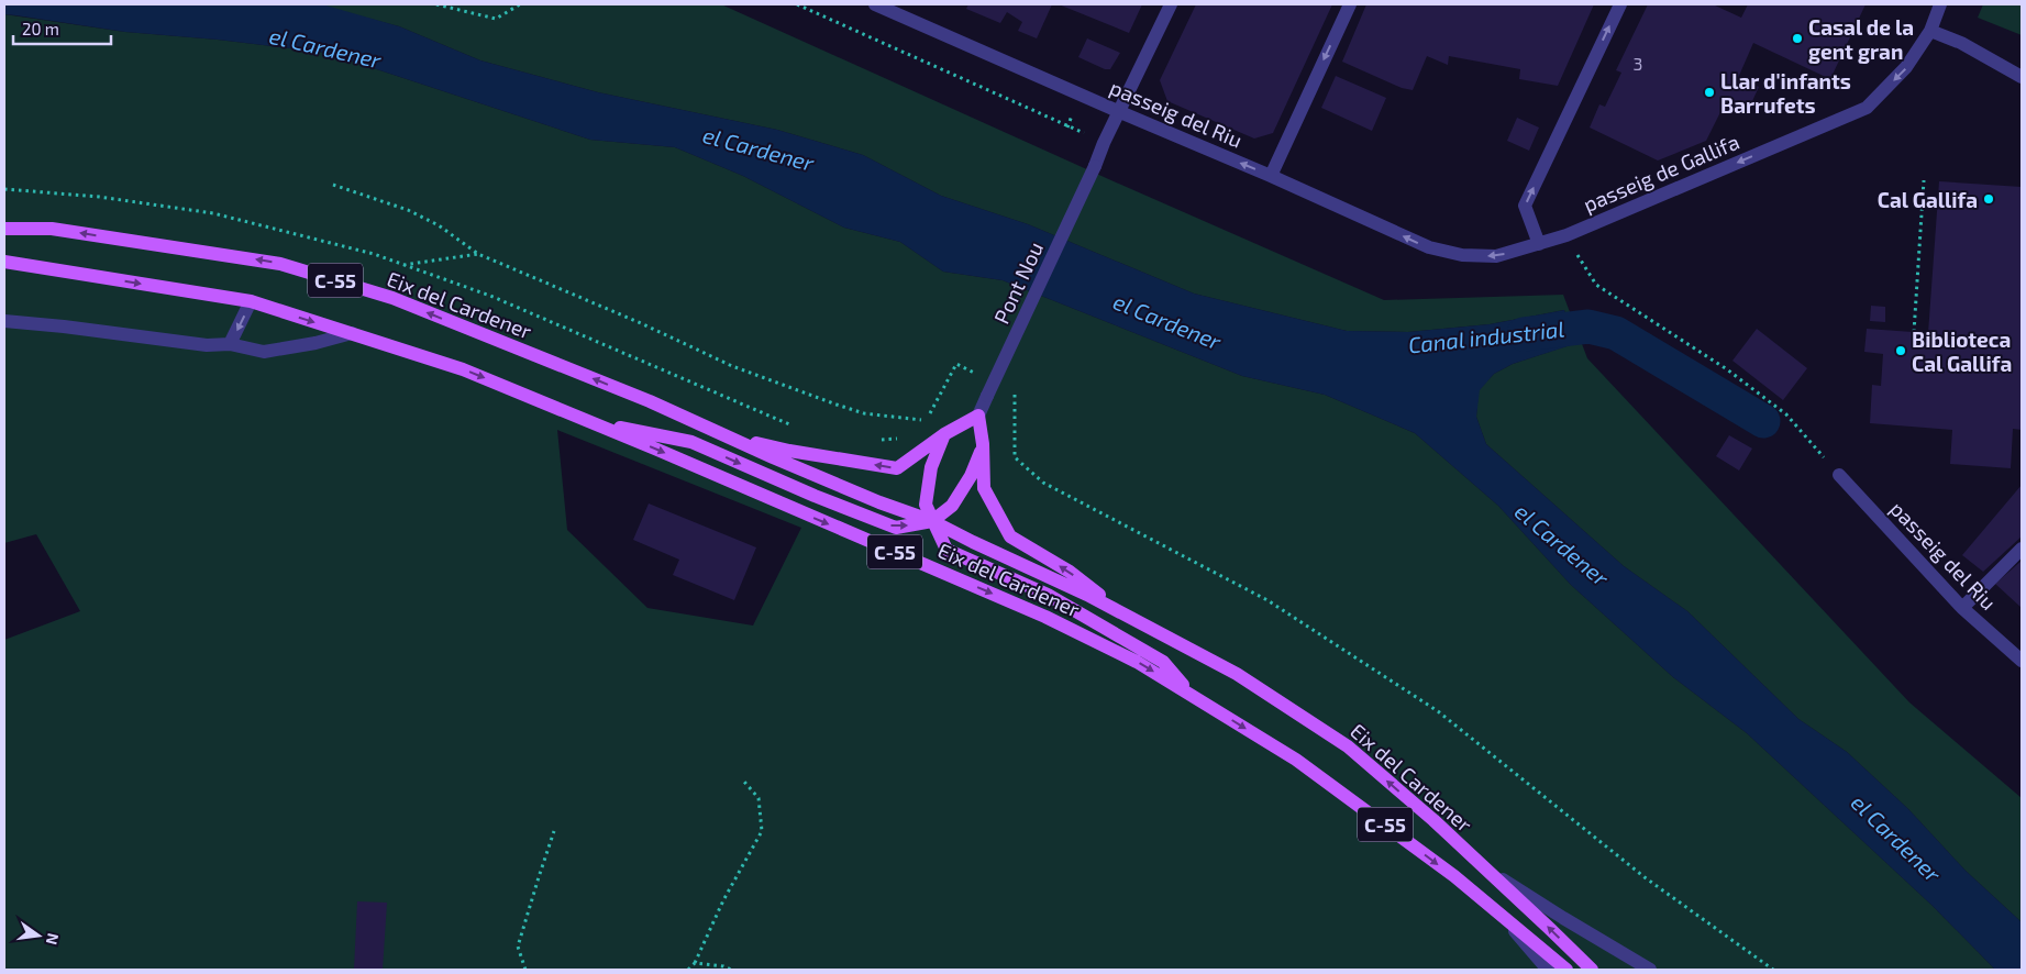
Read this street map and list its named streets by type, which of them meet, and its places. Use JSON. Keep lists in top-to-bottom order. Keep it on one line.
{"streets":{"main road":["C-55","Eix del Cardener"],"street":["passeig del Riu","passeig de Gallifa","Pont Nou"]},"crossings":[["passeig del Riu","passeig de Gallifa"],["passeig del Riu","Pont Nou"],["Pont Nou","Eix del Cardener"]],"one_way":["passeig del Riu","passeig de Gallifa"],"water":["el Cardener","Canal industrial"],"places":["Casal de la gent gran","Llar d'infants Barrufets","Cal Gallifa","Biblioteca Cal Gallifa"],"house_numbers":["3"],"scale_bar":"20 m","north":"right"}
